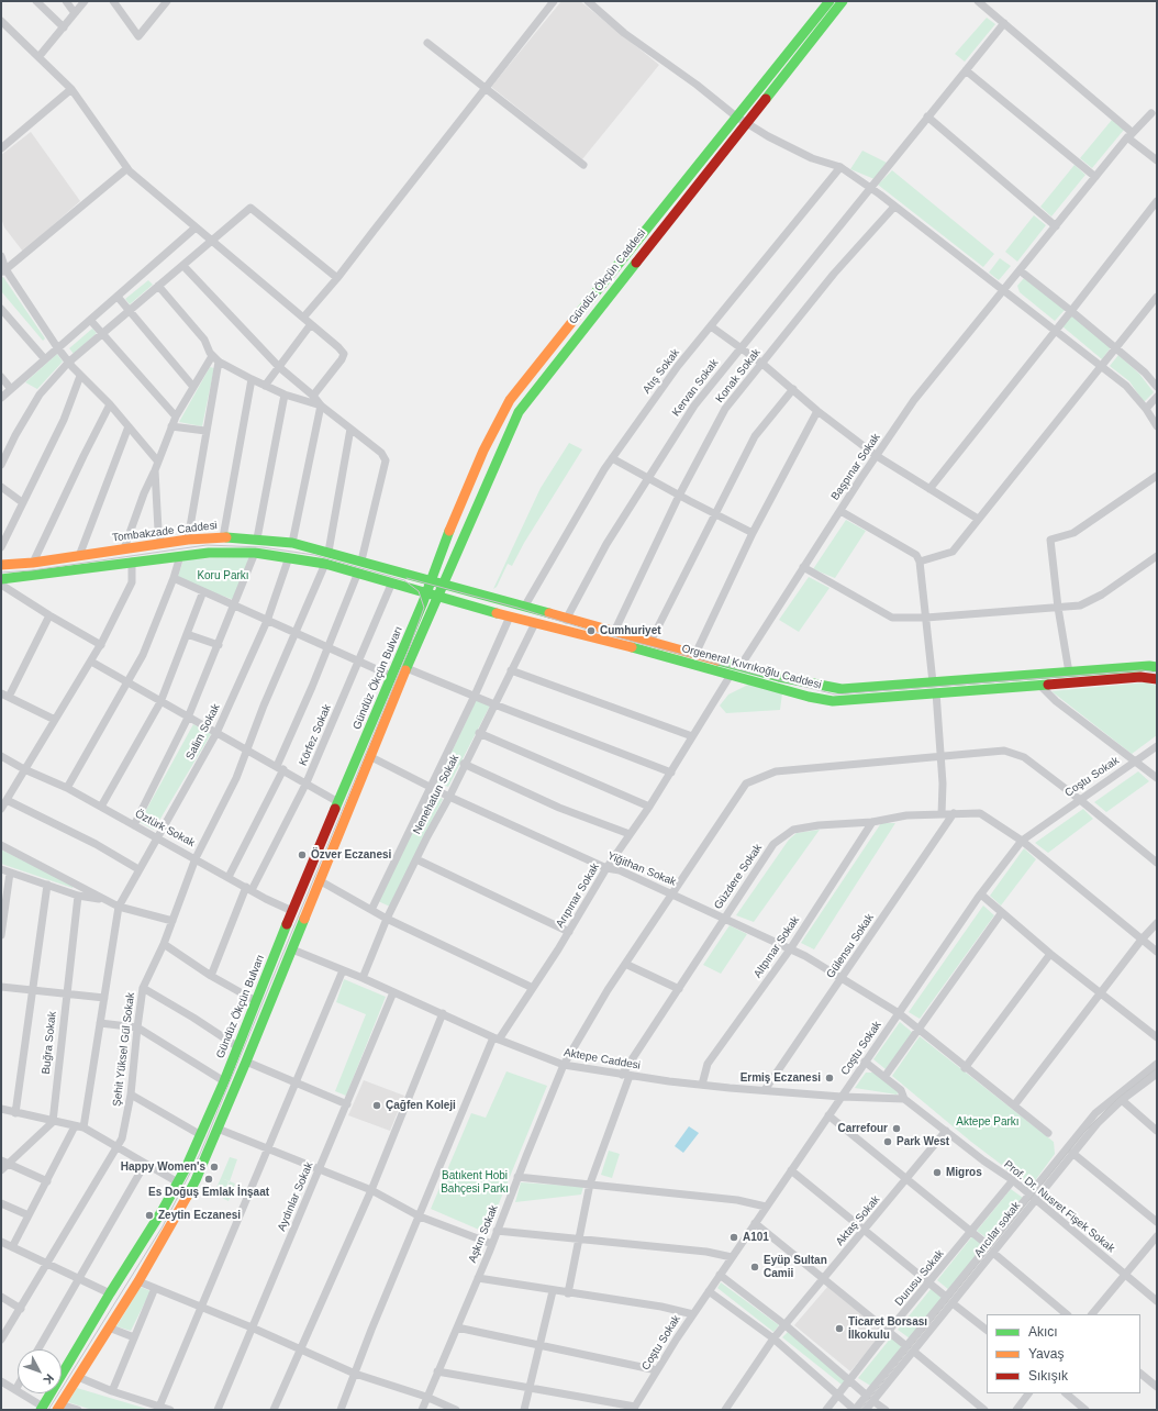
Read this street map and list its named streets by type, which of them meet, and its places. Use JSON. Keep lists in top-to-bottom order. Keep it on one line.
{"streets":{"street":["Gündüz Ökçün Caddesi","Atış Sokak","Konak Sokak","Kervan Sokak","Başpınar Sokak","Tombakzade Caddesi","Orgeneral Kıvrıkoğlu Caddesi","Gündüz Ökçün Bulvarı","Salim Sokak","Körfez Sokak","Coştu Sokak","Nenehatun Sokak","Öztürk Sokak","Yiğithan Sokak","Güzdere Sokak","Arıpınar Sokak","Gülensu Sokak","Altpınar Sokak","Buğra Sokak","Şehit Yüksel Gül Sokak","Aktepe Caddesi","Aydınlar Sokak","Prof. Dr. Nusret Fişek Sokak","Aktaş Sokak","Arıcılar sokak","Aşkın Sokak","Durusu Sokak"]},"crossings":[["Gündüz Ökçün Caddesi","Tombakzade Caddesi"],["Gündüz Ökçün Caddesi","Orgeneral Kıvrıkoğlu Caddesi"],["Gündüz Ökçün Caddesi","Gündüz Ökçün Bulvarı"],["Atış Sokak","Tombakzade Caddesi"],["Konak Sokak","Tombakzade Caddesi"],["Kervan Sokak","Tombakzade Caddesi"],["Başpınar Sokak","Tombakzade Caddesi"],["Tombakzade Caddesi","Orgeneral Kıvrıkoğlu Caddesi"],["Orgeneral Kıvrıkoğlu Caddesi","Gündüz Ökçün Bulvarı"],["Orgeneral Kıvrıkoğlu Caddesi","Körfez Sokak"],["Orgeneral Kıvrıkoğlu Caddesi","Nenehatun Sokak"],["Orgeneral Kıvrıkoğlu Caddesi","Arıpınar Sokak"],["Gündüz Ökçün Bulvarı","Öztürk Sokak"],["Gündüz Ökçün Bulvarı","Yiğithan Sokak"],["Gündüz Ökçün Bulvarı","Aktepe Caddesi"],["Salim Sokak","Öztürk Sokak"],["Körfez Sokak","Öztürk Sokak"],["Coştu Sokak","Yiğithan Sokak"],["Coştu Sokak","Güzdere Sokak"],["Coştu Sokak","Aktepe Caddesi"],["Coştu Sokak","Prof. Dr. Nusret Fişek Sokak"],["Coştu Sokak","Aşkın Sokak"],["Nenehatun Sokak","Yiğithan Sokak"],["Nenehatun Sokak","Aktepe Caddesi"],["Öztürk Sokak","Şehit Yüksel Gül Sokak"],["Yiğithan Sokak","Güzdere Sokak"],["Yiğithan Sokak","Arıpınar Sokak"],["Yiğithan Sokak","Gülensu Sokak"],["Yiğithan Sokak","Altpınar Sokak"],["Yiğithan Sokak","Aşkın Sokak"],["Güzdere Sokak","Gülensu Sokak"],["Güzdere Sokak","Altpınar Sokak"],["Güzdere Sokak","Aktepe Caddesi"],["Arıpınar Sokak","Aktepe Caddesi"],["Gülensu Sokak","Aktepe Caddesi"],["Altpınar Sokak","Aktepe Caddesi"],["Aktepe Caddesi","Aydınlar Sokak"],["Aktepe Caddesi","Prof. Dr. Nusret Fişek Sokak"],["Aktepe Caddesi","Aşkın Sokak"],["Prof. Dr. Nusret Fişek Sokak","Aktaş Sokak"],["Prof. Dr. Nusret Fişek Sokak","Arıcılar sokak"],["Prof. Dr. Nusret Fişek Sokak","Durusu Sokak"]],"parks":["Koru Parkı","Aktepe Parkı","Batıkent Hobi Bahçesi Parkı"],"places":["Cumhuriyet","Özver Eczanesi","Ermiş Eczanesi","Çağfen Koleji","Carrefour","Park West","Happy Women's","Migros","Es Doğuş Emlak İnşaat","Zeytin Eczanesi","A101","Eyüp Sultan Camii","Ticaret Borsası İlkokulu"],"legend":["Akıcı","Yavaş","Sıkışık"],"north":"bottom right"}
